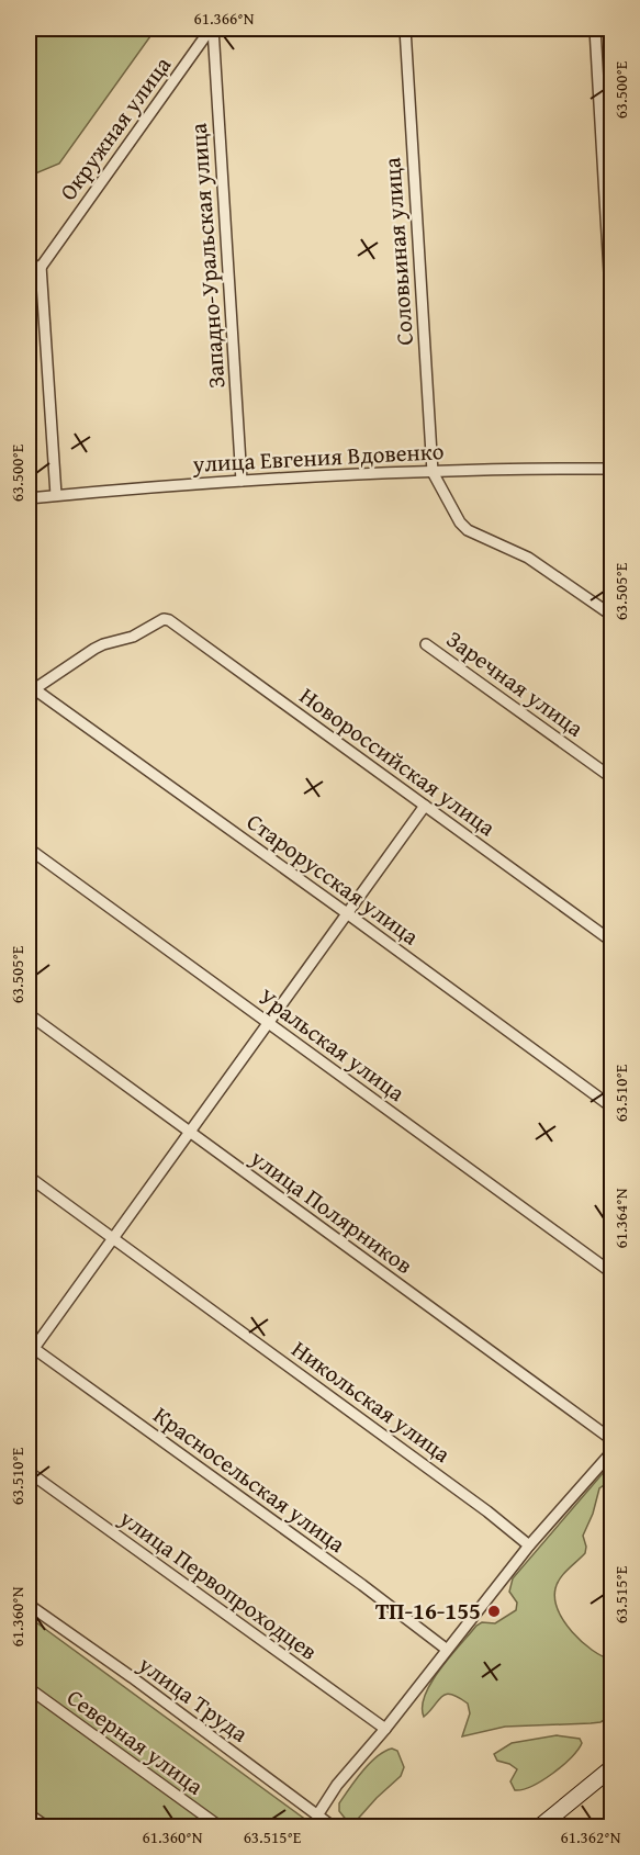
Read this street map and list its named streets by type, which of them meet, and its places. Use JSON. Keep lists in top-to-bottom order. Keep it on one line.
{"streets":{"street":["Окружная улица","Соловьиная улица","Западно-Уральская улица","улица Евгения Вдовенко","Заречная улица","Новороссийская улица","Старорусская улица","Уральская улица","улица Полярников","Никольская улица","Красносельская улица","улица Первопроходцев","улица Труда","Северная улица"]},"crossings":[["Окружная улица","Западно-Уральская улица"],["Соловьиная улица","улица Евгения Вдовенко"],["Западно-Уральская улица","улица Евгения Вдовенко"],["Новороссийская улица","Старорусская улица"]],"places":["ТП-16-155"],"coordinates":["61.366°N","63.500°E","63.505°E","63.510°E","61.364°N","63.515°E","61.360°N","61.362°N"]}
